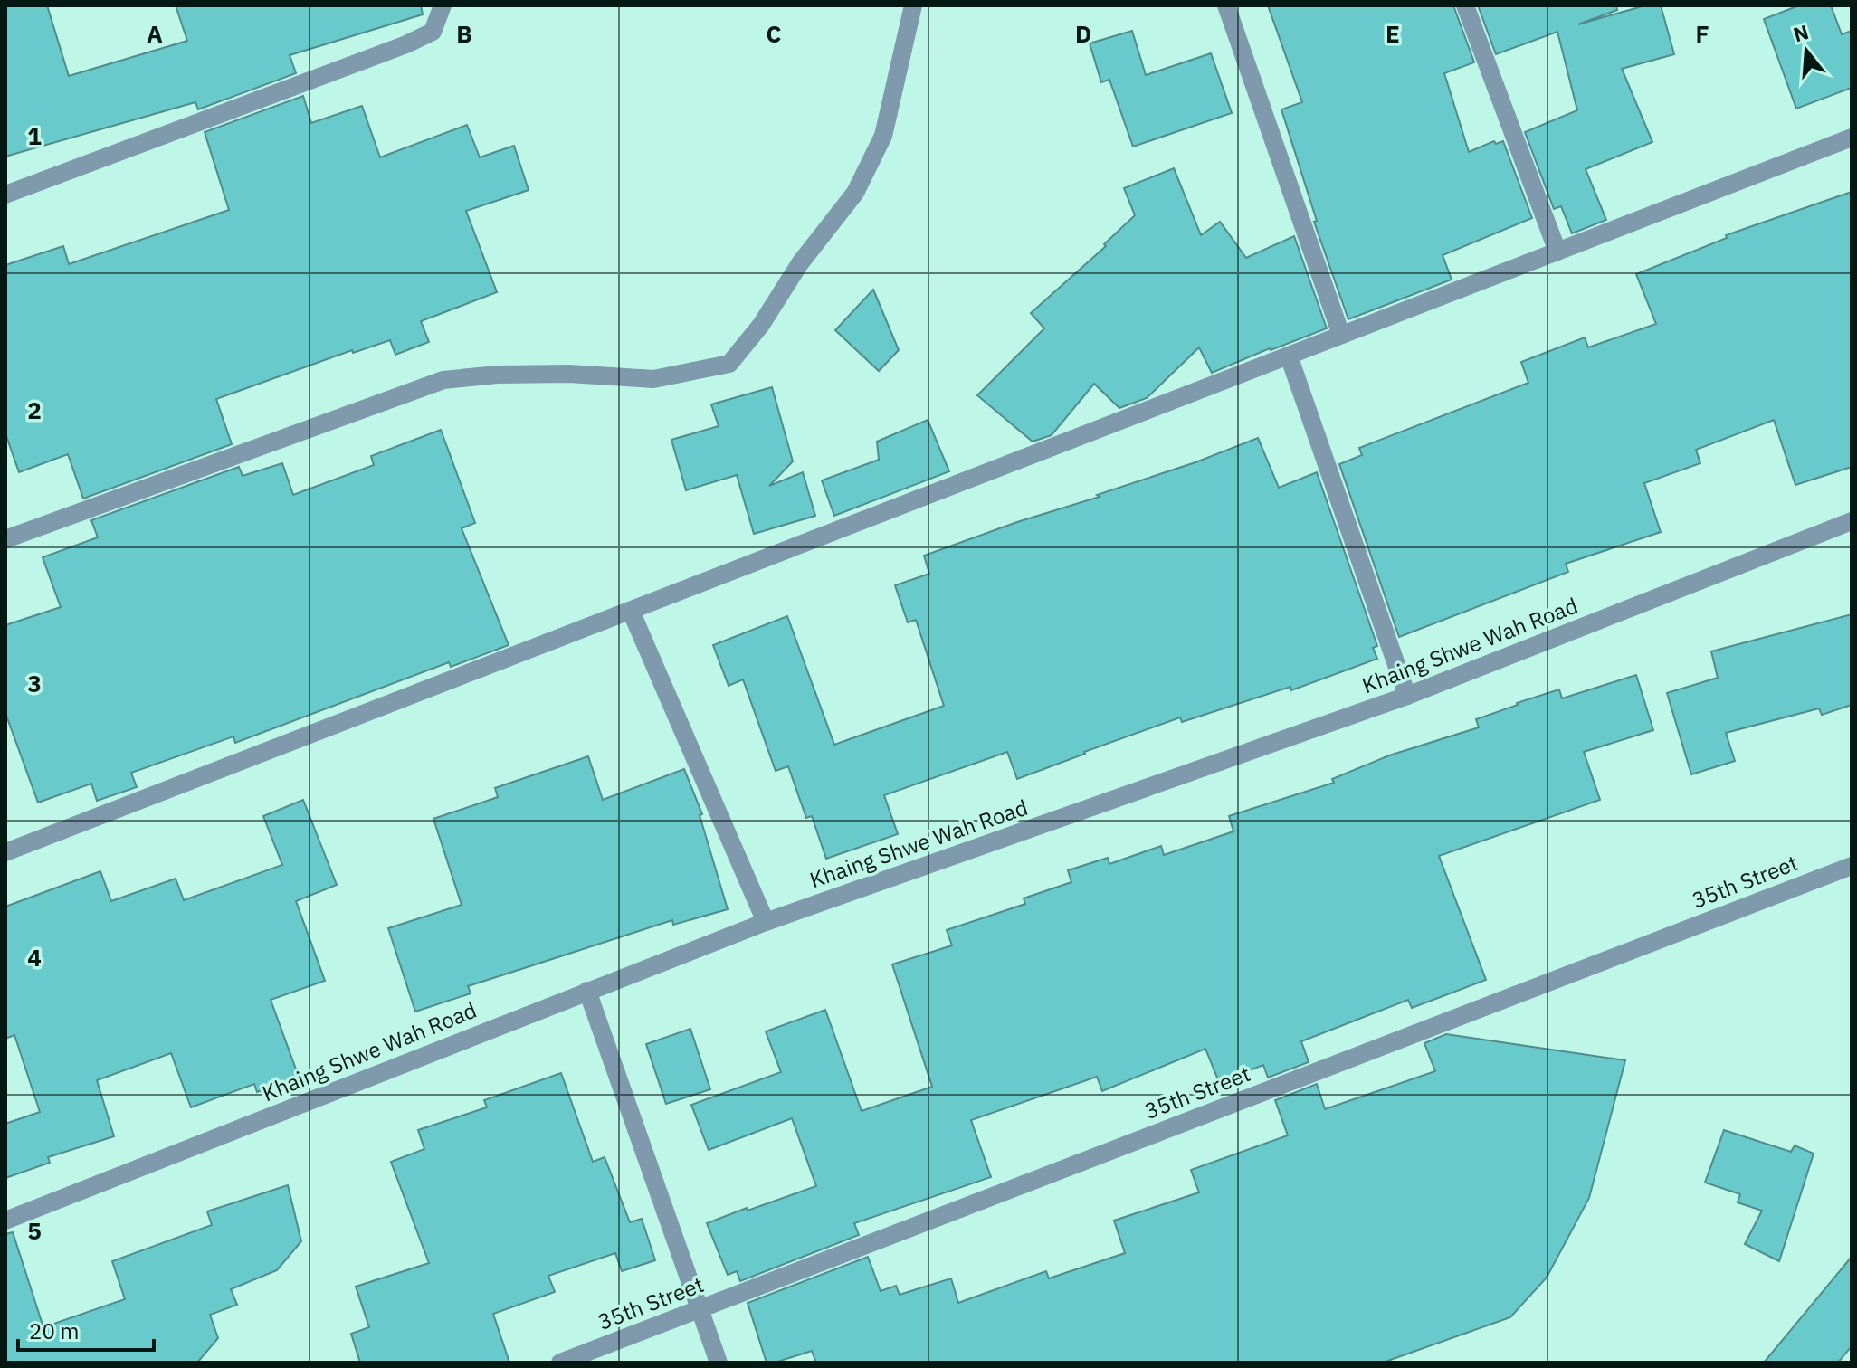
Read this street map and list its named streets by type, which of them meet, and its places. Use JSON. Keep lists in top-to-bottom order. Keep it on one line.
{"streets":{"street":["Khaing Shwe Wah Road","35th Street"]},"scale_bar":"20 m","north":"top","grid":{"columns":["A","B","C","D","E","F"],"rows":["1","2","3","4","5"]}}
